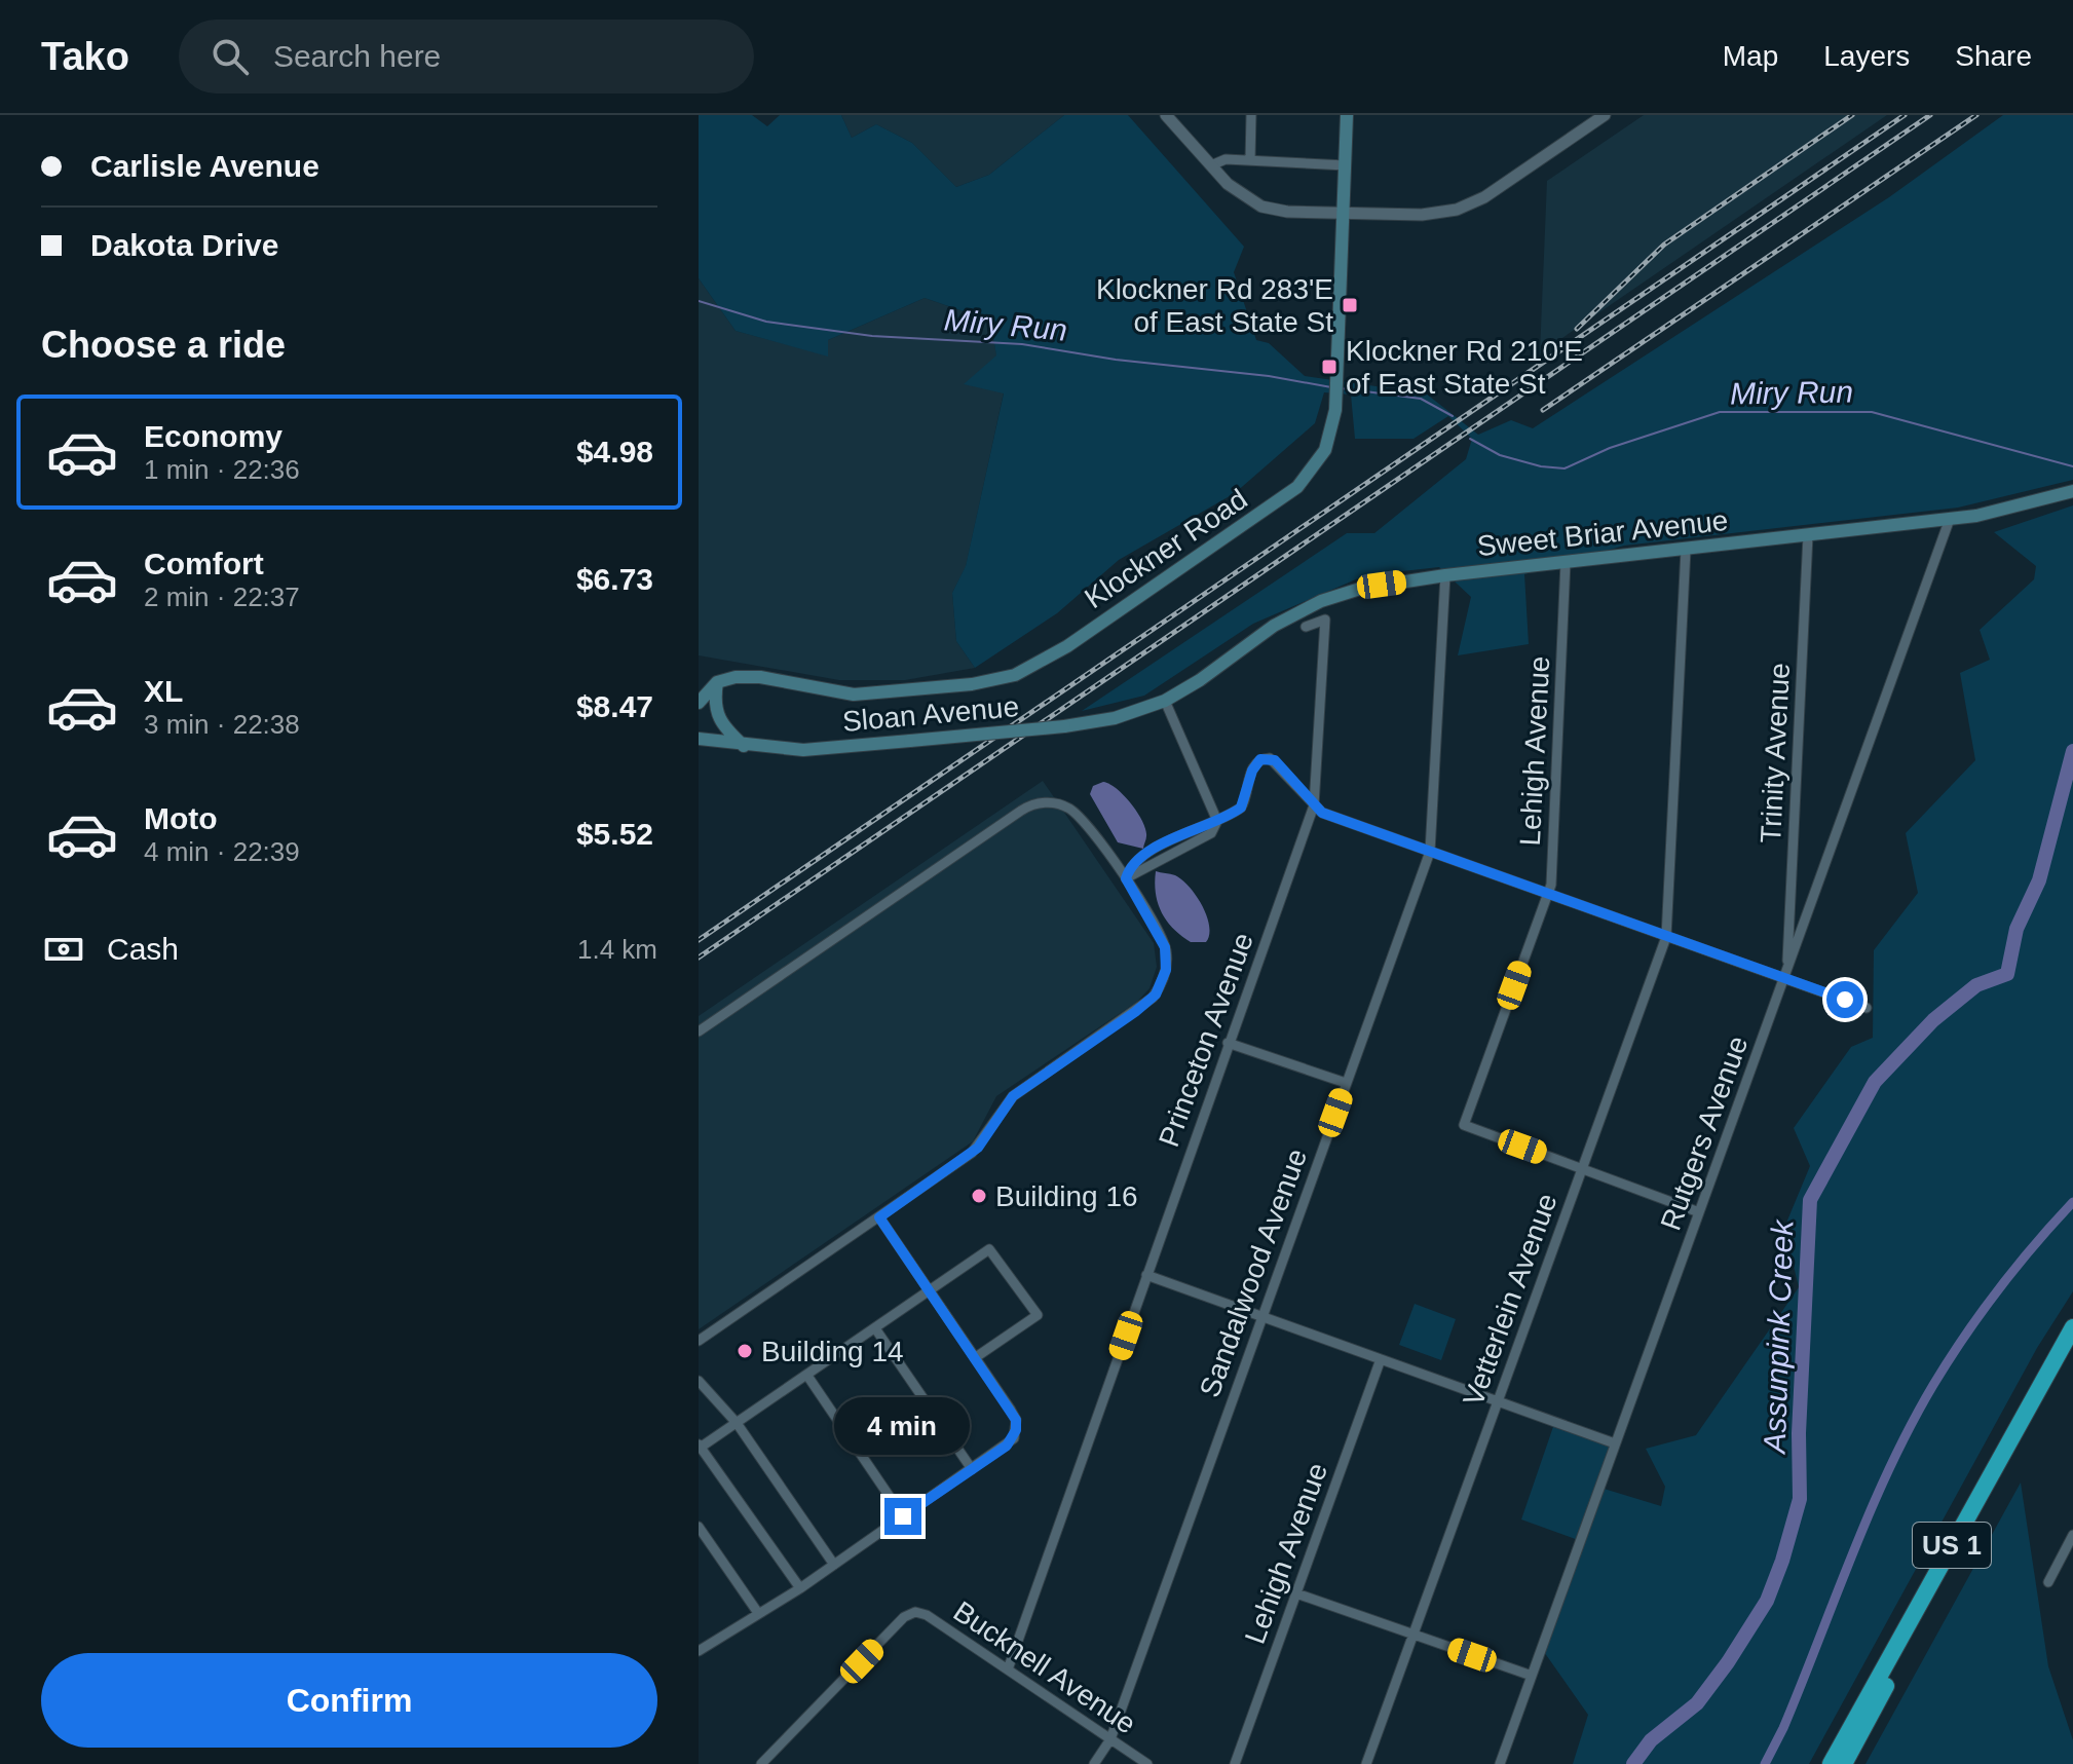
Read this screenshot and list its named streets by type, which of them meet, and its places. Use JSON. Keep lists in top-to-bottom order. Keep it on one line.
{"streets":{"highway":["US 1"],"main road":["Sweet Briar Avenue","Klockner Road","Sloan Avenue"],"street":["Lehigh Avenue","Trinity Avenue","Princeton Avenue","Rutgers Avenue","Sandalwood Avenue","Vetterlein Avenue","Bucknell Avenue"]},"crossings":[["Sweet Briar Avenue","Sloan Avenue"],["Sweet Briar Avenue","Lehigh Avenue"],["Sweet Briar Avenue","Trinity Avenue"],["Sweet Briar Avenue","Rutgers Avenue"],["Sweet Briar Avenue","Sandalwood Avenue"],["Sweet Briar Avenue","Vetterlein Avenue"],["Lehigh Avenue","Vetterlein Avenue"],["Trinity Avenue","Rutgers Avenue"],["Princeton Avenue","Bucknell Avenue"],["Sandalwood Avenue","Bucknell Avenue"]],"water":["Miry Run","Assunpink Creek"],"places":{"transit":["Klockner Rd 283'E of East State St","Klockner Rd 210'E of East State St"],"other":["Building 16","Building 14"]},"page":{"header":"Tako","search":"Search here","nav":["Map","Layers","Share"],"banner":["Carlisle Avenue","Dakota Drive"],"heading":"Choose a ride","list":[{"name":"Economy","note":"1 min · 22:36","value":"$4.98"},{"name":"Comfort","note":"2 min · 22:37","value":"$6.73"},{"name":"XL","note":"3 min · 22:38","value":"$8.47"},{"name":"Moto","note":"4 min · 22:39","value":"$5.52"}],"pay":["Cash","1.4 km"],"bubble":"4 min","buttons":"Confirm"}}
